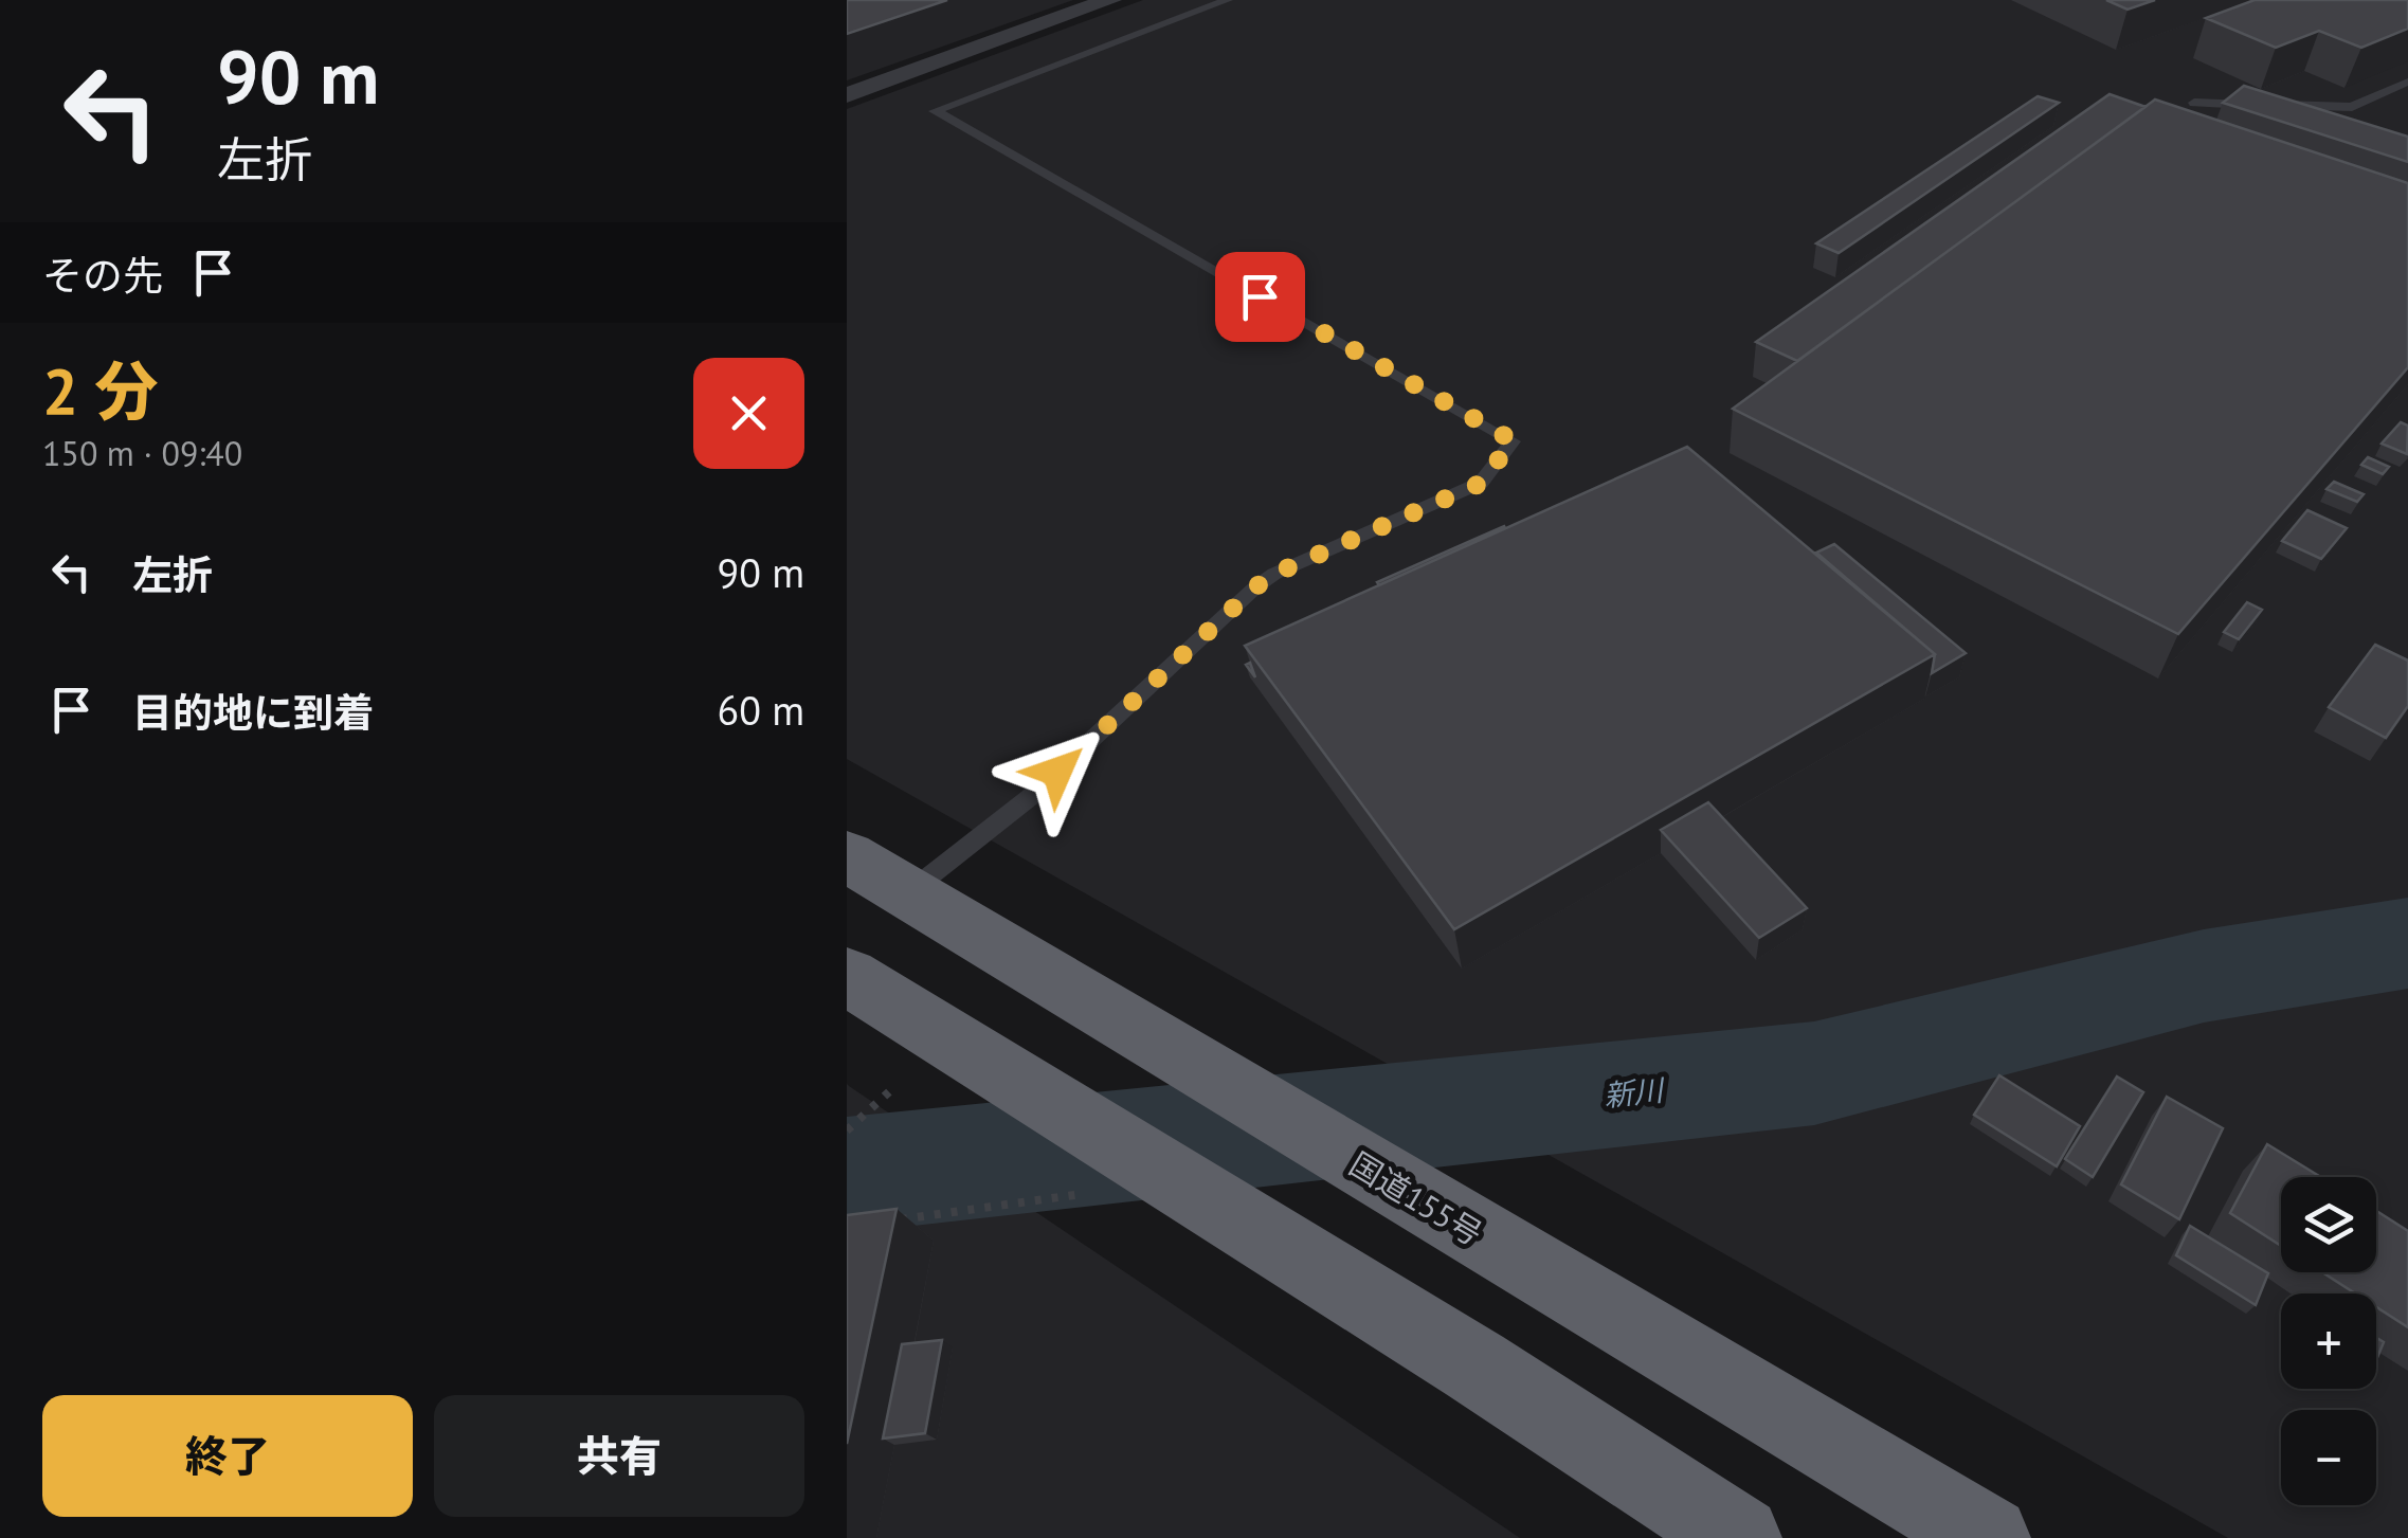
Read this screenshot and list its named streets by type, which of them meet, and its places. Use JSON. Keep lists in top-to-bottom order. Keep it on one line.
{"streets":{"highway":["国道155号"]},"water":["新川"],"page":{"turn":["90 m","左折"],"then":"その先","heading":["2 分","150 m · 09:40"],"list":[{"name":"左折","value":"90 m"},{"name":"目的地に到着","value":"60 m"}],"map_buttons":["+","−"],"buttons":["終了","共有"]}}
